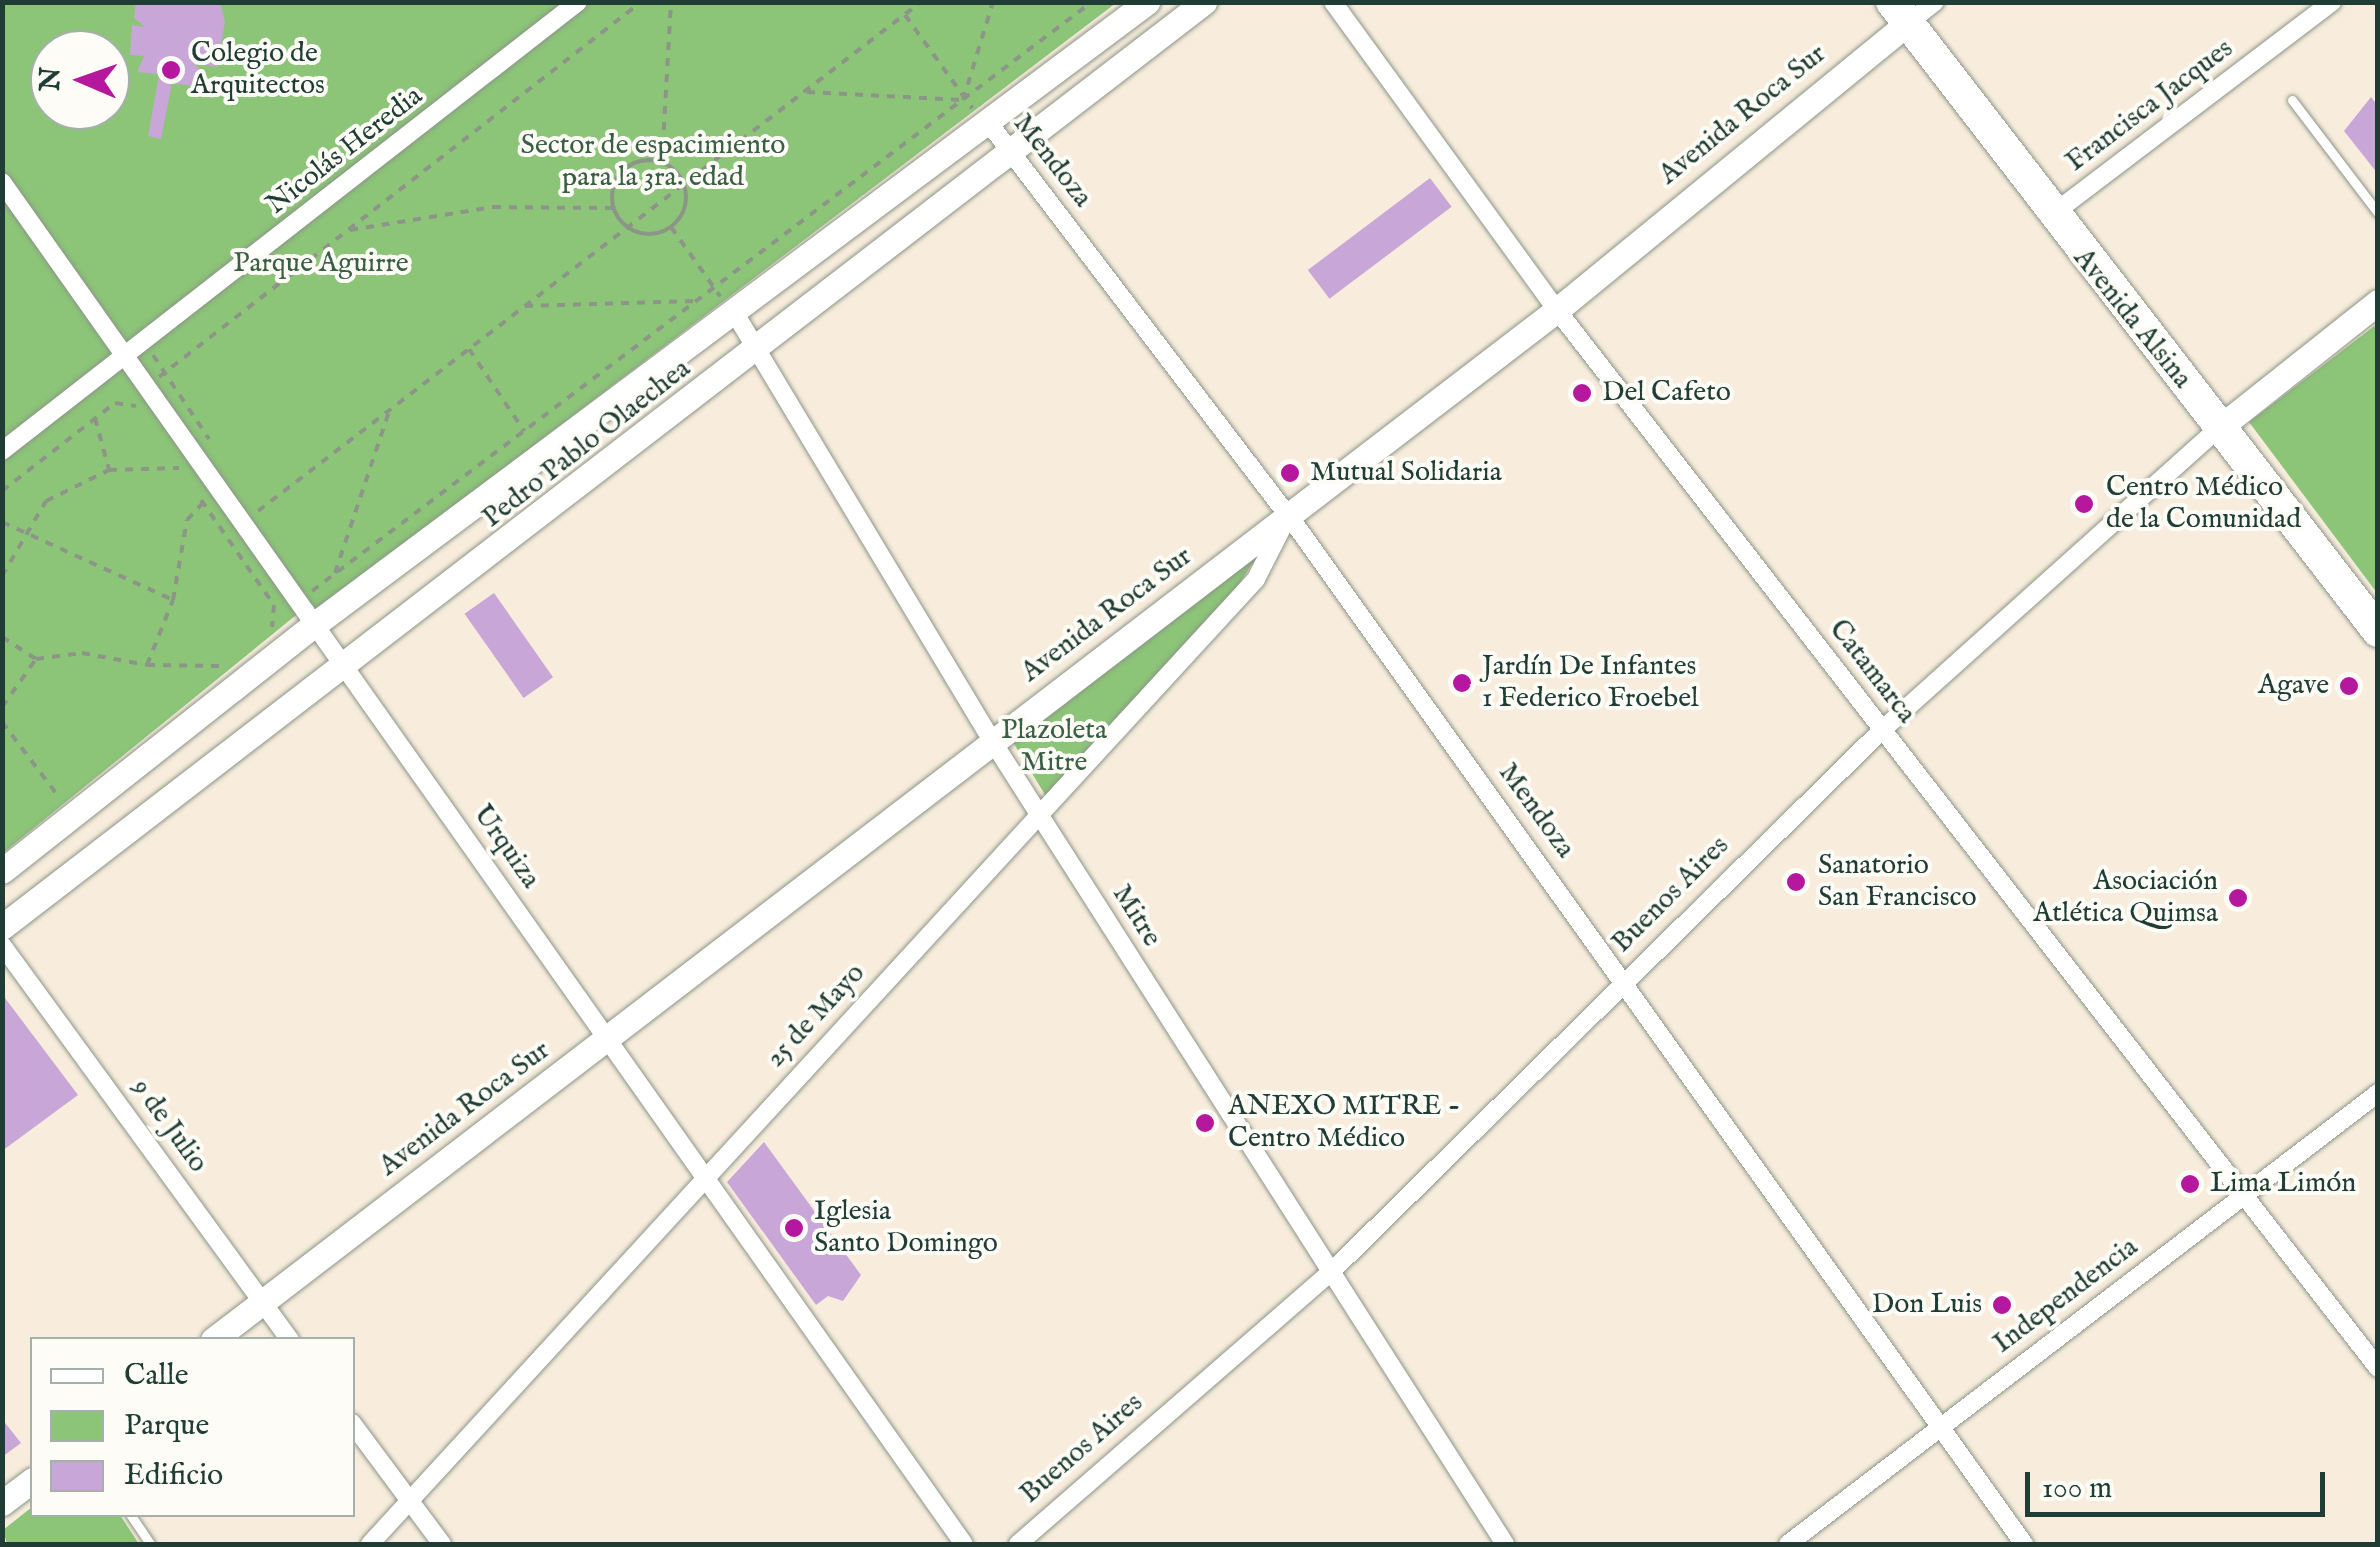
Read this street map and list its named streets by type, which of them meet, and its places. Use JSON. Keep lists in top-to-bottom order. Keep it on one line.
{"streets":{"highway":["Avenida Alsina"],"street":["Francisca Jacques","Avenida Roca Sur","Nicolás Heredia","Mendoza","Pedro Pablo Olaechea","Catamarca","Urquiza","Buenos Aires","Mitre","25 de Mayo","9 de Julio","Independencia"]},"crossings":[["Francisca Jacques","Avenida Alsina"],["Avenida Roca Sur","Mendoza"],["Avenida Roca Sur","Avenida Alsina"],["Avenida Roca Sur","Catamarca"],["Avenida Roca Sur","Urquiza"],["Avenida Roca Sur","Mitre"],["Avenida Roca Sur","25 de Mayo"],["Avenida Roca Sur","9 de Julio"],["Nicolás Heredia","Urquiza"],["Mendoza","Pedro Pablo Olaechea"],["Mendoza","Buenos Aires"],["Mendoza","25 de Mayo"],["Mendoza","Independencia"],["Avenida Alsina","Buenos Aires"],["Pedro Pablo Olaechea","Urquiza"],["Pedro Pablo Olaechea","Mitre"],["Catamarca","Buenos Aires"],["Catamarca","Independencia"],["Urquiza","25 de Mayo"],["Buenos Aires","Mitre"],["Mitre","25 de Mayo"]],"parks":["Sector de espacimiento para la 3ra. edad","Parque Aguirre","Plazoleta Mitre"],"places":["Colegio de Arquitectos","Del Cafeto","Mutual Solidaria","Centro Médico de la Comunidad","Jardín De Infantes 1 Federico Froebel","Agave","Sanatorio San Francisco","Asociación Atlética Quimsa","ANEXO MITRE - Centro Médico","Lima Limón","Iglesia Santo Domingo","Don Luis"],"legend":["Calle","Parque","Edificio"],"scale_bar":"100 m","north":"left"}
